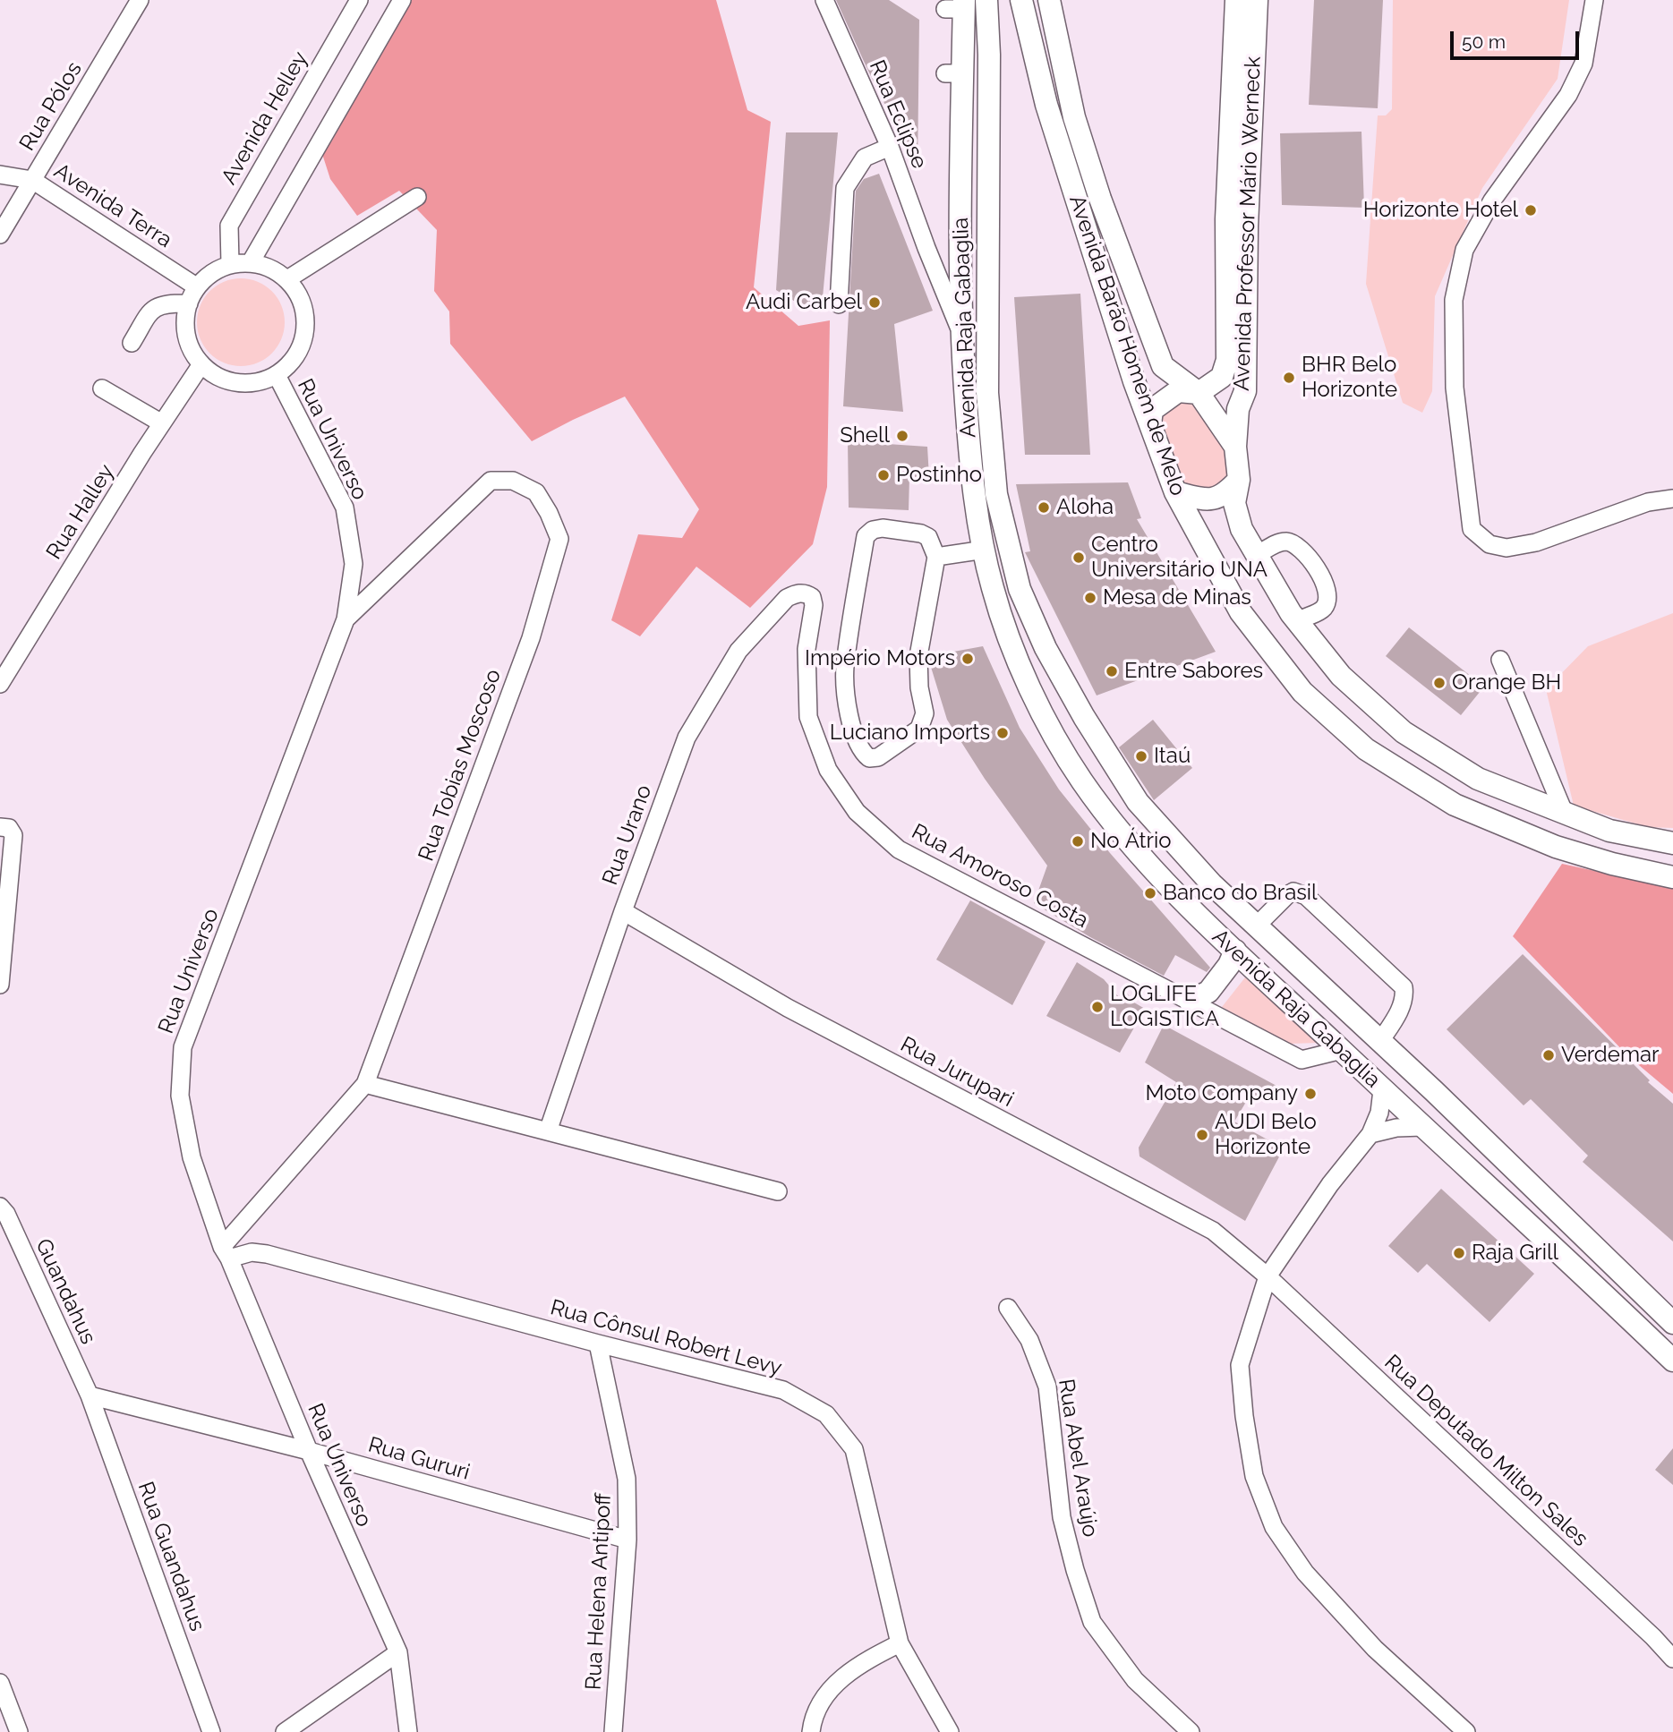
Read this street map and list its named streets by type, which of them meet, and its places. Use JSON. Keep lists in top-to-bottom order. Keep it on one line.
{"streets":{"main road":["Avenida Professor Mário Werneck","Avenida Raja Gabaglia","Avenida Barão Homem de Melo"],"street":["Rua Pólos","Rua Eclipse","Avenida Helley","Avenida Terra","Rua Universo","Rua Halley","Rua Tobias Moscoso","Rua Urano","Rua Amoroso Costa","Rua Jurupari","Guandahus","Rua Cônsul Robert Levy","Rua Deputado Milton Sales","Rua Abel Araújo","Rua Gururi","Rua Guandahus","Rua Helena Antipoff"]},"crossings":[["Rua Pólos","Avenida Terra"],["Rua Eclipse","Avenida Raja Gabaglia"],["Avenida Helley","Avenida Terra"],["Avenida Helley","Rua Universo"],["Avenida Helley","Rua Halley"],["Avenida Terra","Rua Universo"],["Avenida Terra","Rua Halley"],["Avenida Professor Mário Werneck","Avenida Barão Homem de Melo"],["Avenida Raja Gabaglia","Rua Amoroso Costa"],["Rua Universo","Rua Halley"],["Rua Universo","Rua Tobias Moscoso"],["Rua Universo","Rua Cônsul Robert Levy"],["Rua Universo","Rua Gururi"],["Rua Tobias Moscoso","Rua Cônsul Robert Levy"],["Rua Urano","Rua Amoroso Costa"],["Rua Urano","Rua Jurupari"],["Rua Jurupari","Rua Deputado Milton Sales"],["Guandahus","Rua Gururi"],["Guandahus","Rua Guandahus"],["Rua Cônsul Robert Levy","Rua Helena Antipoff"],["Rua Gururi","Rua Guandahus"],["Rua Gururi","Rua Helena Antipoff"]],"places":["Horizonte Hotel","Audi Carbel","BHR Belo Horizonte","Shell","Postinho","Aloha","Centro Universitário UNA","Mesa de Minas","Império Motors","Entre Sabores","Orange BH","Luciano Imports","Itaú","No Átrio","Banco do Brasil","LOGLIFE LOGISTICA","Verdemar","Moto Company","AUDI Belo Horizonte","Raja Grill"],"scale_bar":"50 m"}
